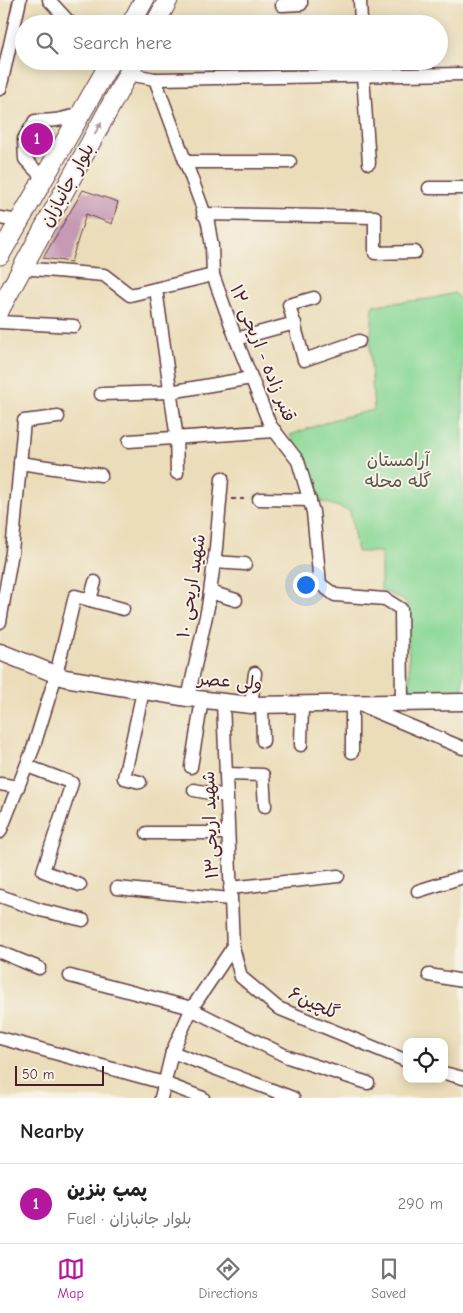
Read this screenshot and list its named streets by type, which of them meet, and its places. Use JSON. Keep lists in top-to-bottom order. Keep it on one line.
{"streets":{"highway":["بلوار جانبازان"],"main road":["ولی عصر"],"street":["قنبر زاده - اریحی ۱۲","شهید اریحی ۱۰","شهید اریحی۱۳","گلچین۶"]},"crossings":[["قنبر زاده - اریحی ۱۲","ولی عصر"],["شهید اریحی ۱۰","ولی عصر"],["ولی عصر","شهید اریحی۱۳"],["شهید اریحی۱۳","گلچین۶"]],"parks":["آرامستان گله محله"],"scale_bar":"50 m","page":{"search":"Search here","pins":"1","scale":"50 m","heading":"Nearby","list":[{"mark":"1","name":"پمپ بنزین","note":"Fuel · بلوار جانبازان","value":"290 m"}],"nav":["Map","Directions","Saved"]}}
